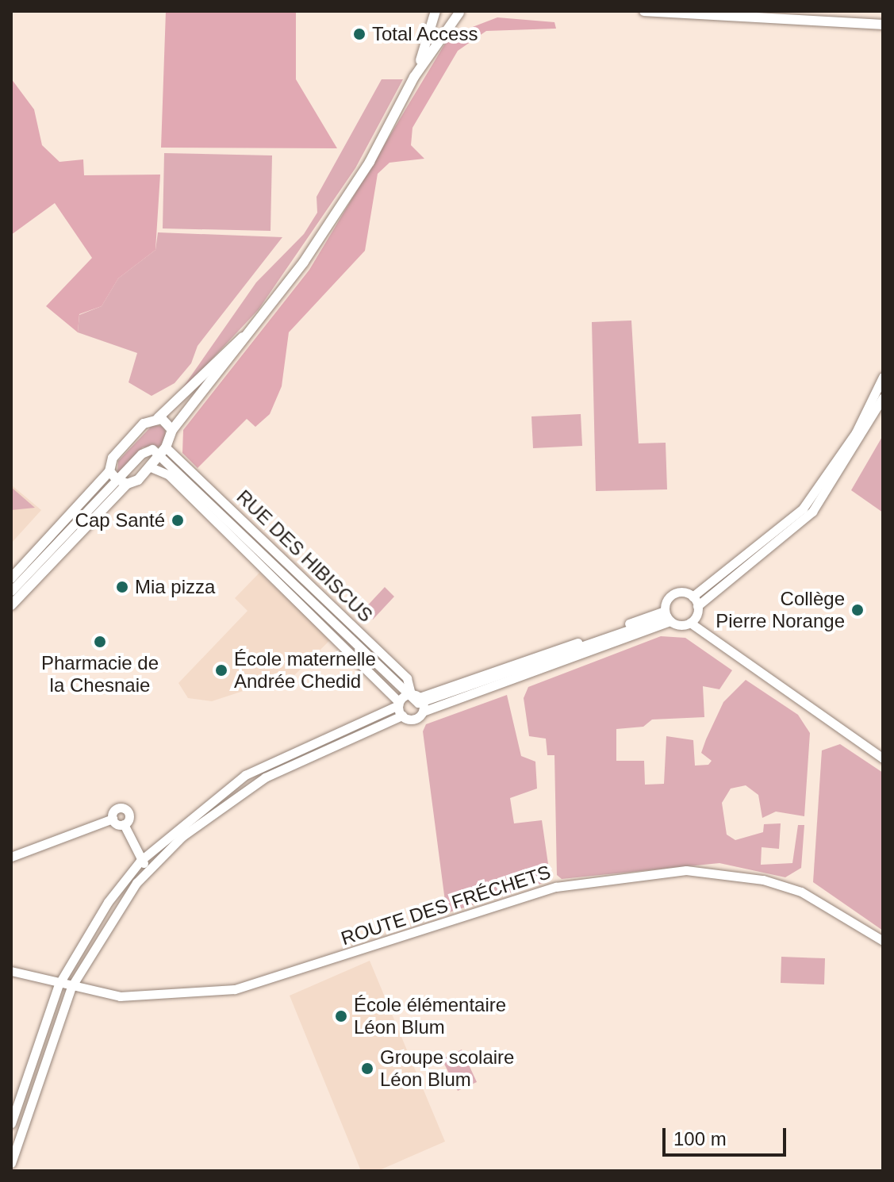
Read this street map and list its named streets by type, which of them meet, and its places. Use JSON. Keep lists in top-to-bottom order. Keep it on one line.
{"streets":{"street":["RUE DES HIBISCUS","ROUTE DES FRÉCHETS"]},"places":["Total Access","Cap Santé","Mia pizza","Collège Pierre Norange","Pharmacie de la Chesnaie","École maternelle Andrée Chedid","École élémentaire Léon Blum","Groupe scolaire Léon Blum"],"scale_bar":"100 m"}
